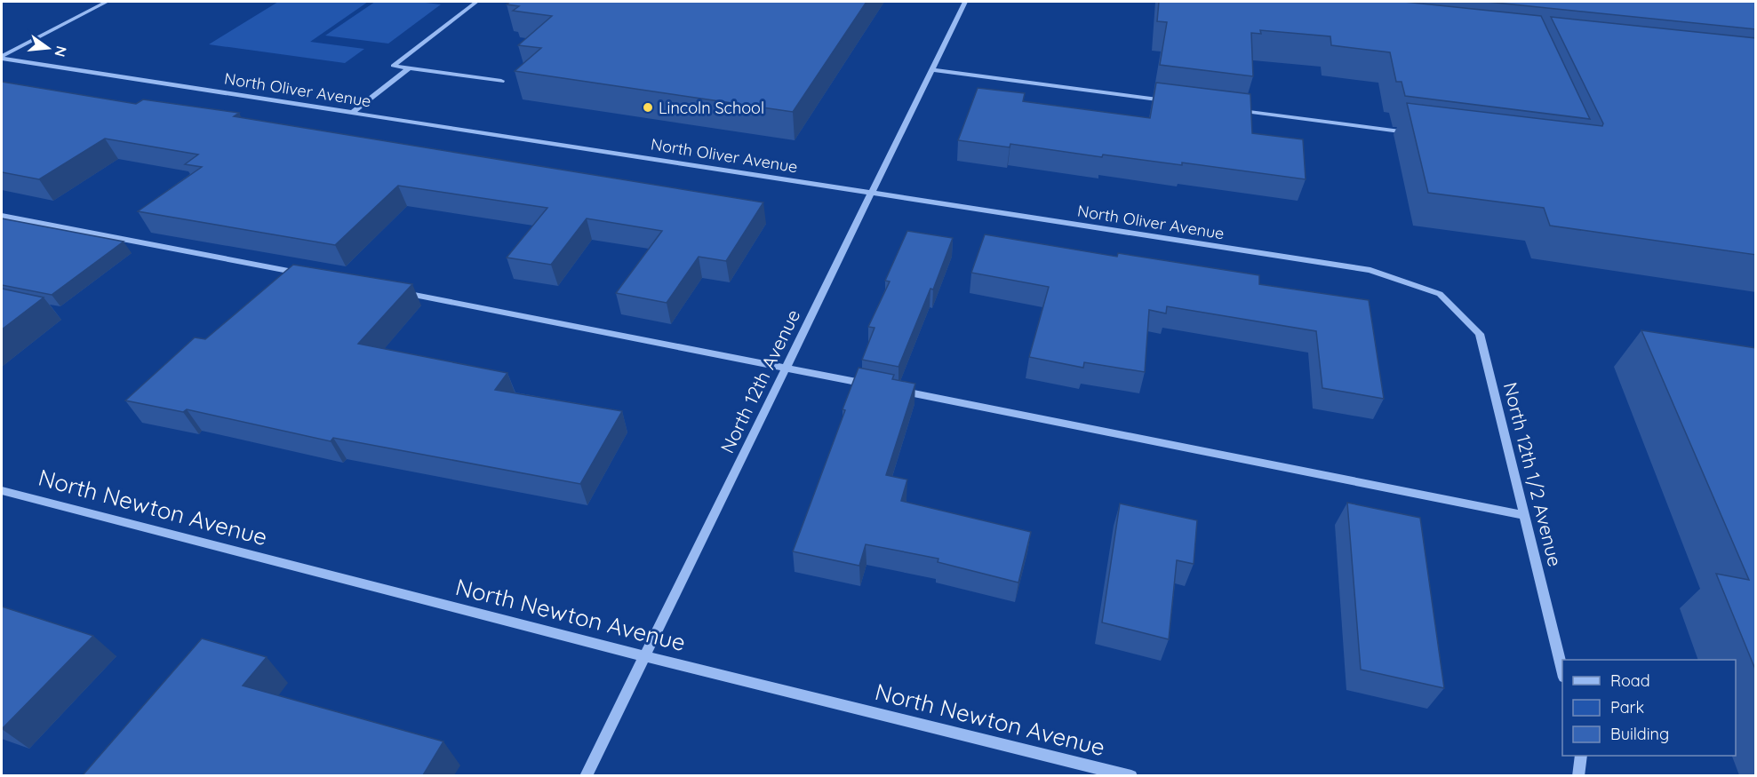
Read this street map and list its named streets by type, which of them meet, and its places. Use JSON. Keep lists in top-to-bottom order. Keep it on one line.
{"streets":{"street":["North Oliver Avenue","North 12th Avenue","North 12th 1/2 Avenue","North Newton Avenue"]},"crossings":[["North Oliver Avenue","North 12th Avenue"],["North Oliver Avenue","North 12th 1/2 Avenue"],["North 12th Avenue","North Newton Avenue"]],"places":["Lincoln School"],"legend":["Road","Park","Building"],"north":"right"}
